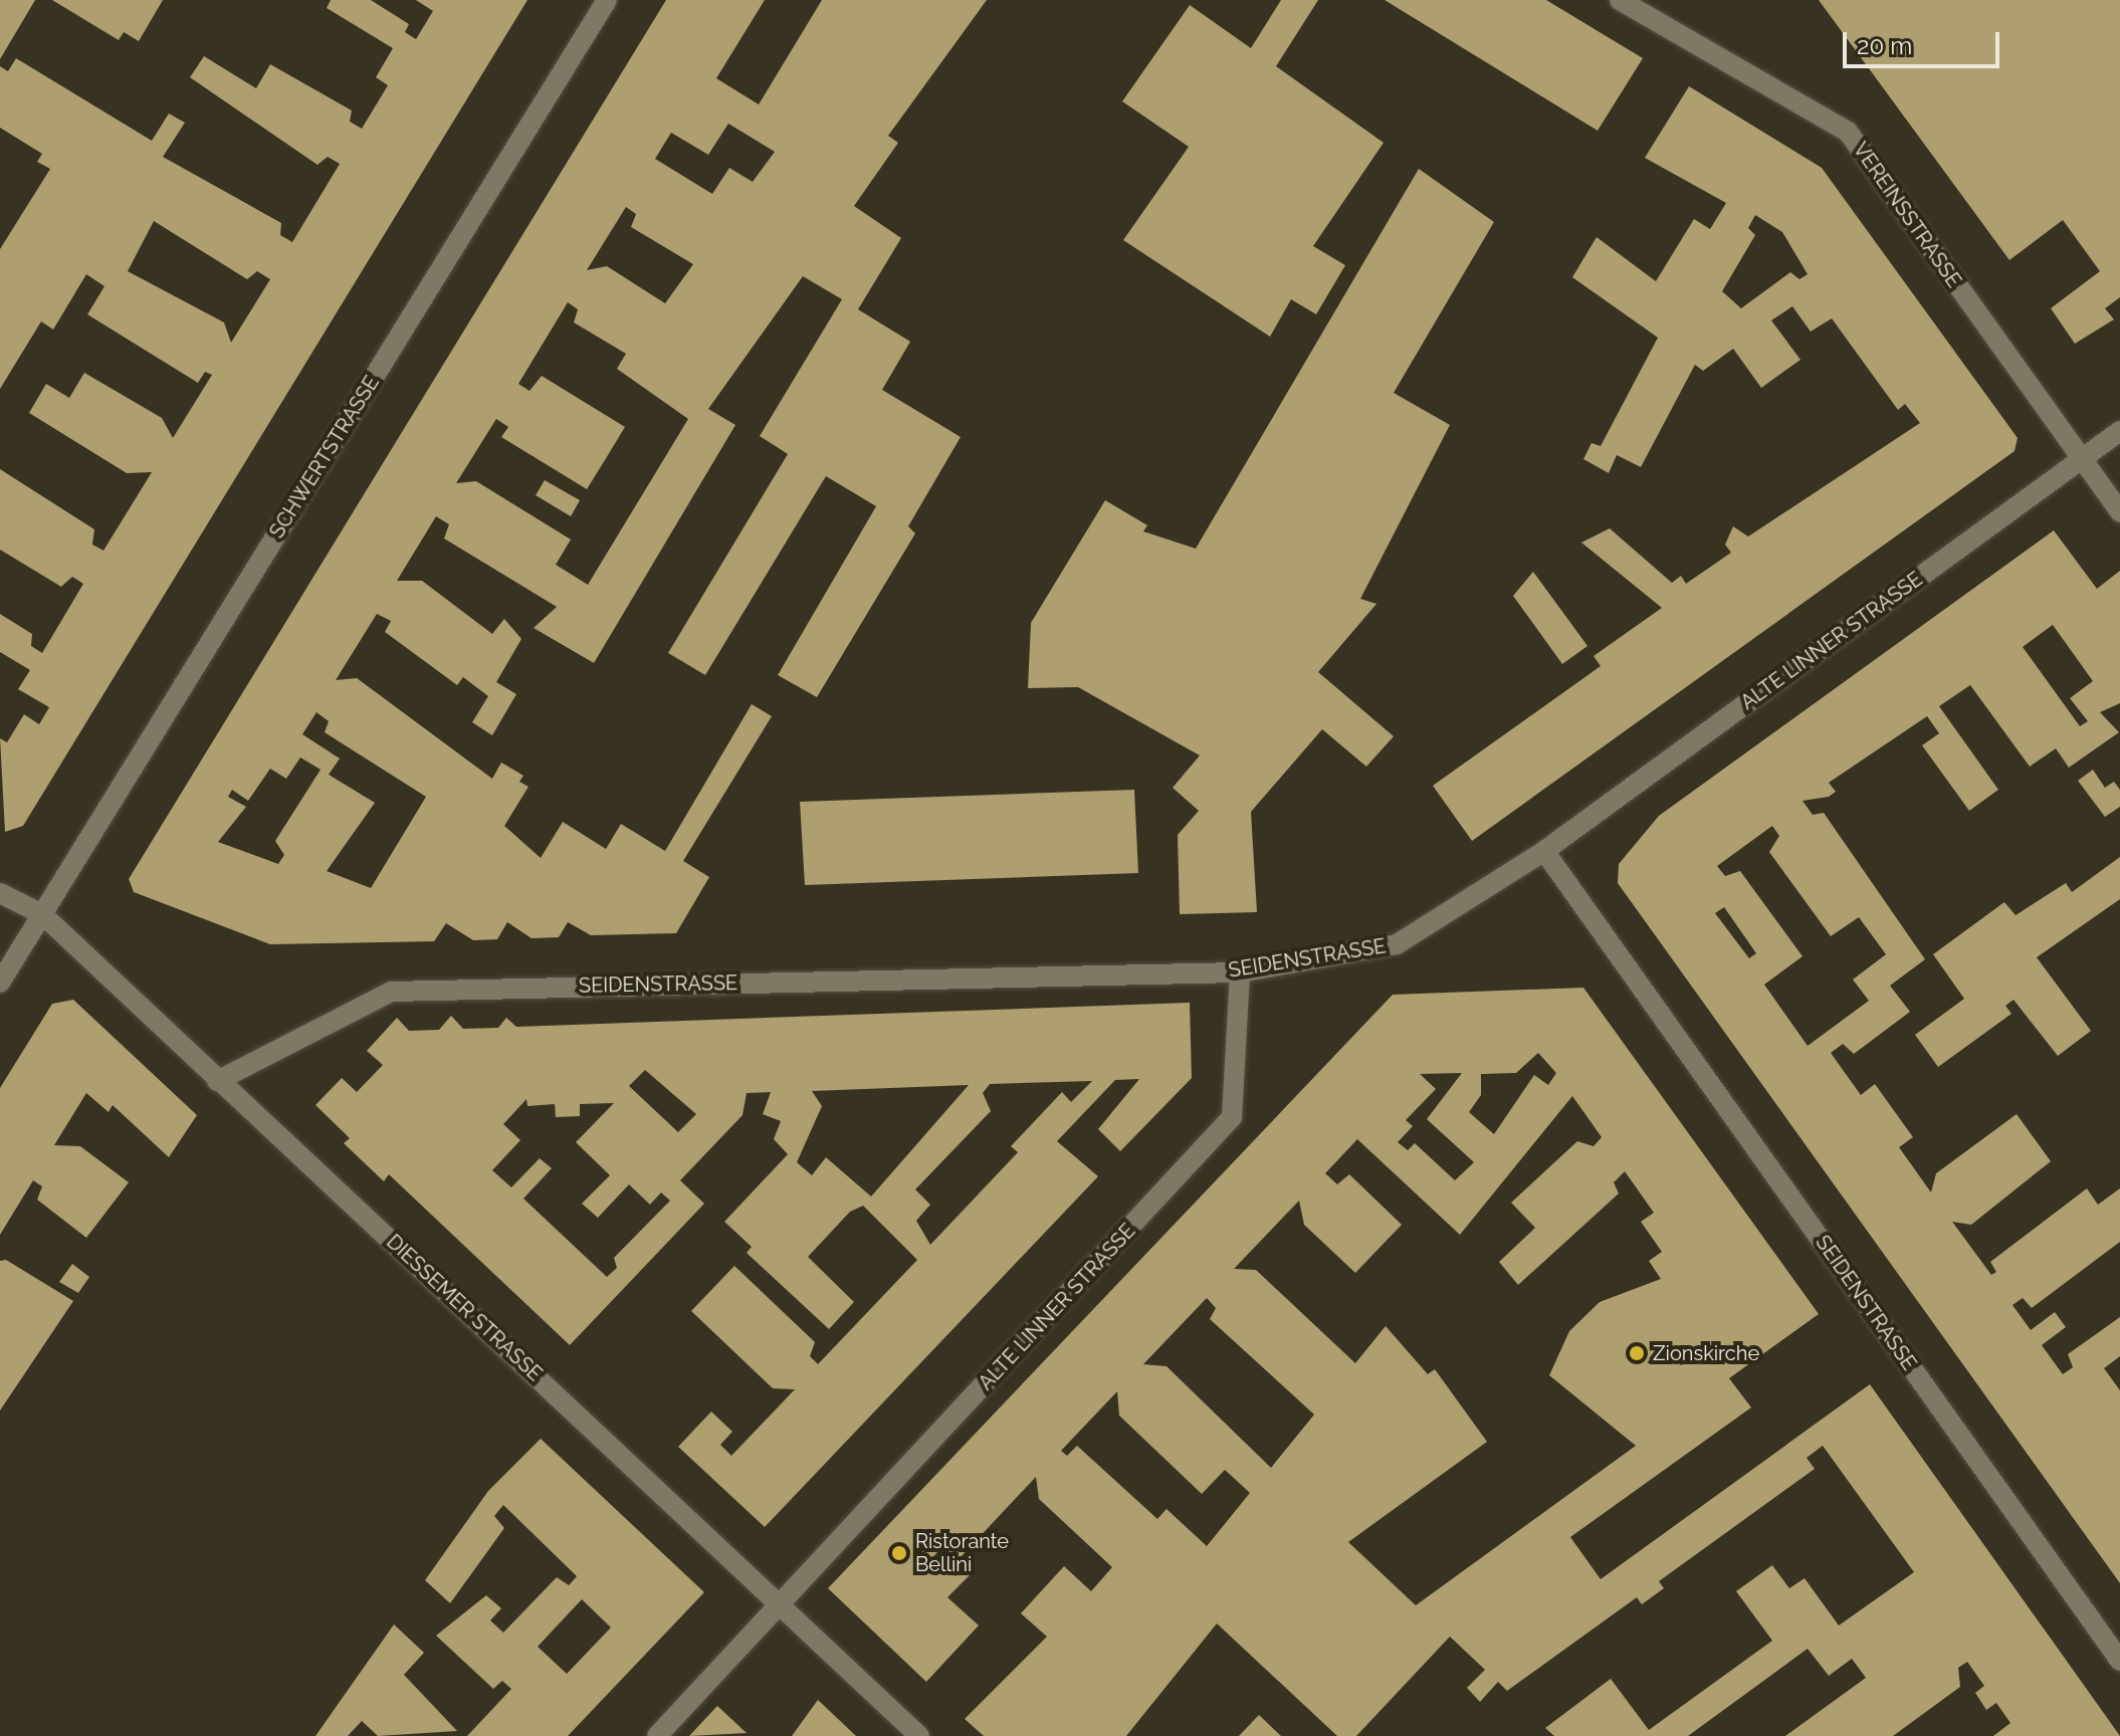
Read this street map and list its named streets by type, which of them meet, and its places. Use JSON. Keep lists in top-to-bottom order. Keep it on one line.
{"streets":{"street":["VEREINSSTRASSE","SCHWERTSTRASSE","ALTE LINNER STRASSE","SEIDENSTRASSE","DIESSEMER STRASSE"]},"crossings":[["VEREINSSTRASSE","ALTE LINNER STRASSE"],["SCHWERTSTRASSE","DIESSEMER STRASSE"],["ALTE LINNER STRASSE","SEIDENSTRASSE"],["ALTE LINNER STRASSE","DIESSEMER STRASSE"],["SEIDENSTRASSE","DIESSEMER STRASSE"]],"places":["Zionskirche","Ristorante Bellini"],"scale_bar":"20 m"}
